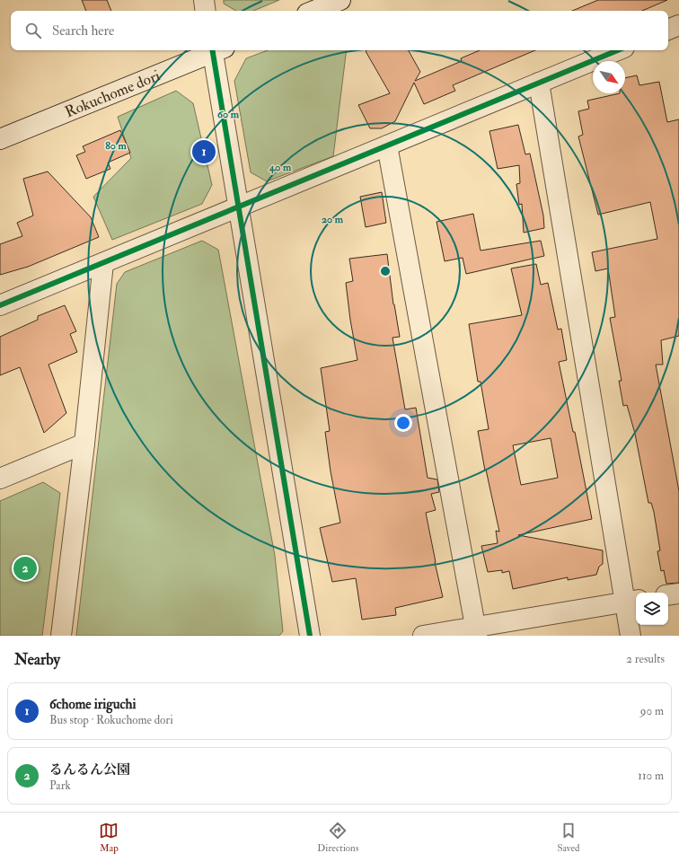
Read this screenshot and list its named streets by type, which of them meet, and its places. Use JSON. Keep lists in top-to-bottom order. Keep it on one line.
{"streets":{"street":["Rokuchome dori"]},"north":"bottom right","page":{"search":"Search here","pins":["1","2"],"heading":["Nearby","2 results"],"list":[{"mark":"1","name":"6chome iriguchi","note":"Bus stop · Rokuchome dori","value":"90 m"},{"mark":"2","name":"るんるん公園","note":"Park","value":"110 m"}],"nav":["Map","Directions","Saved"]},"rings":["60 m","80 m","40 m","20 m"]}
